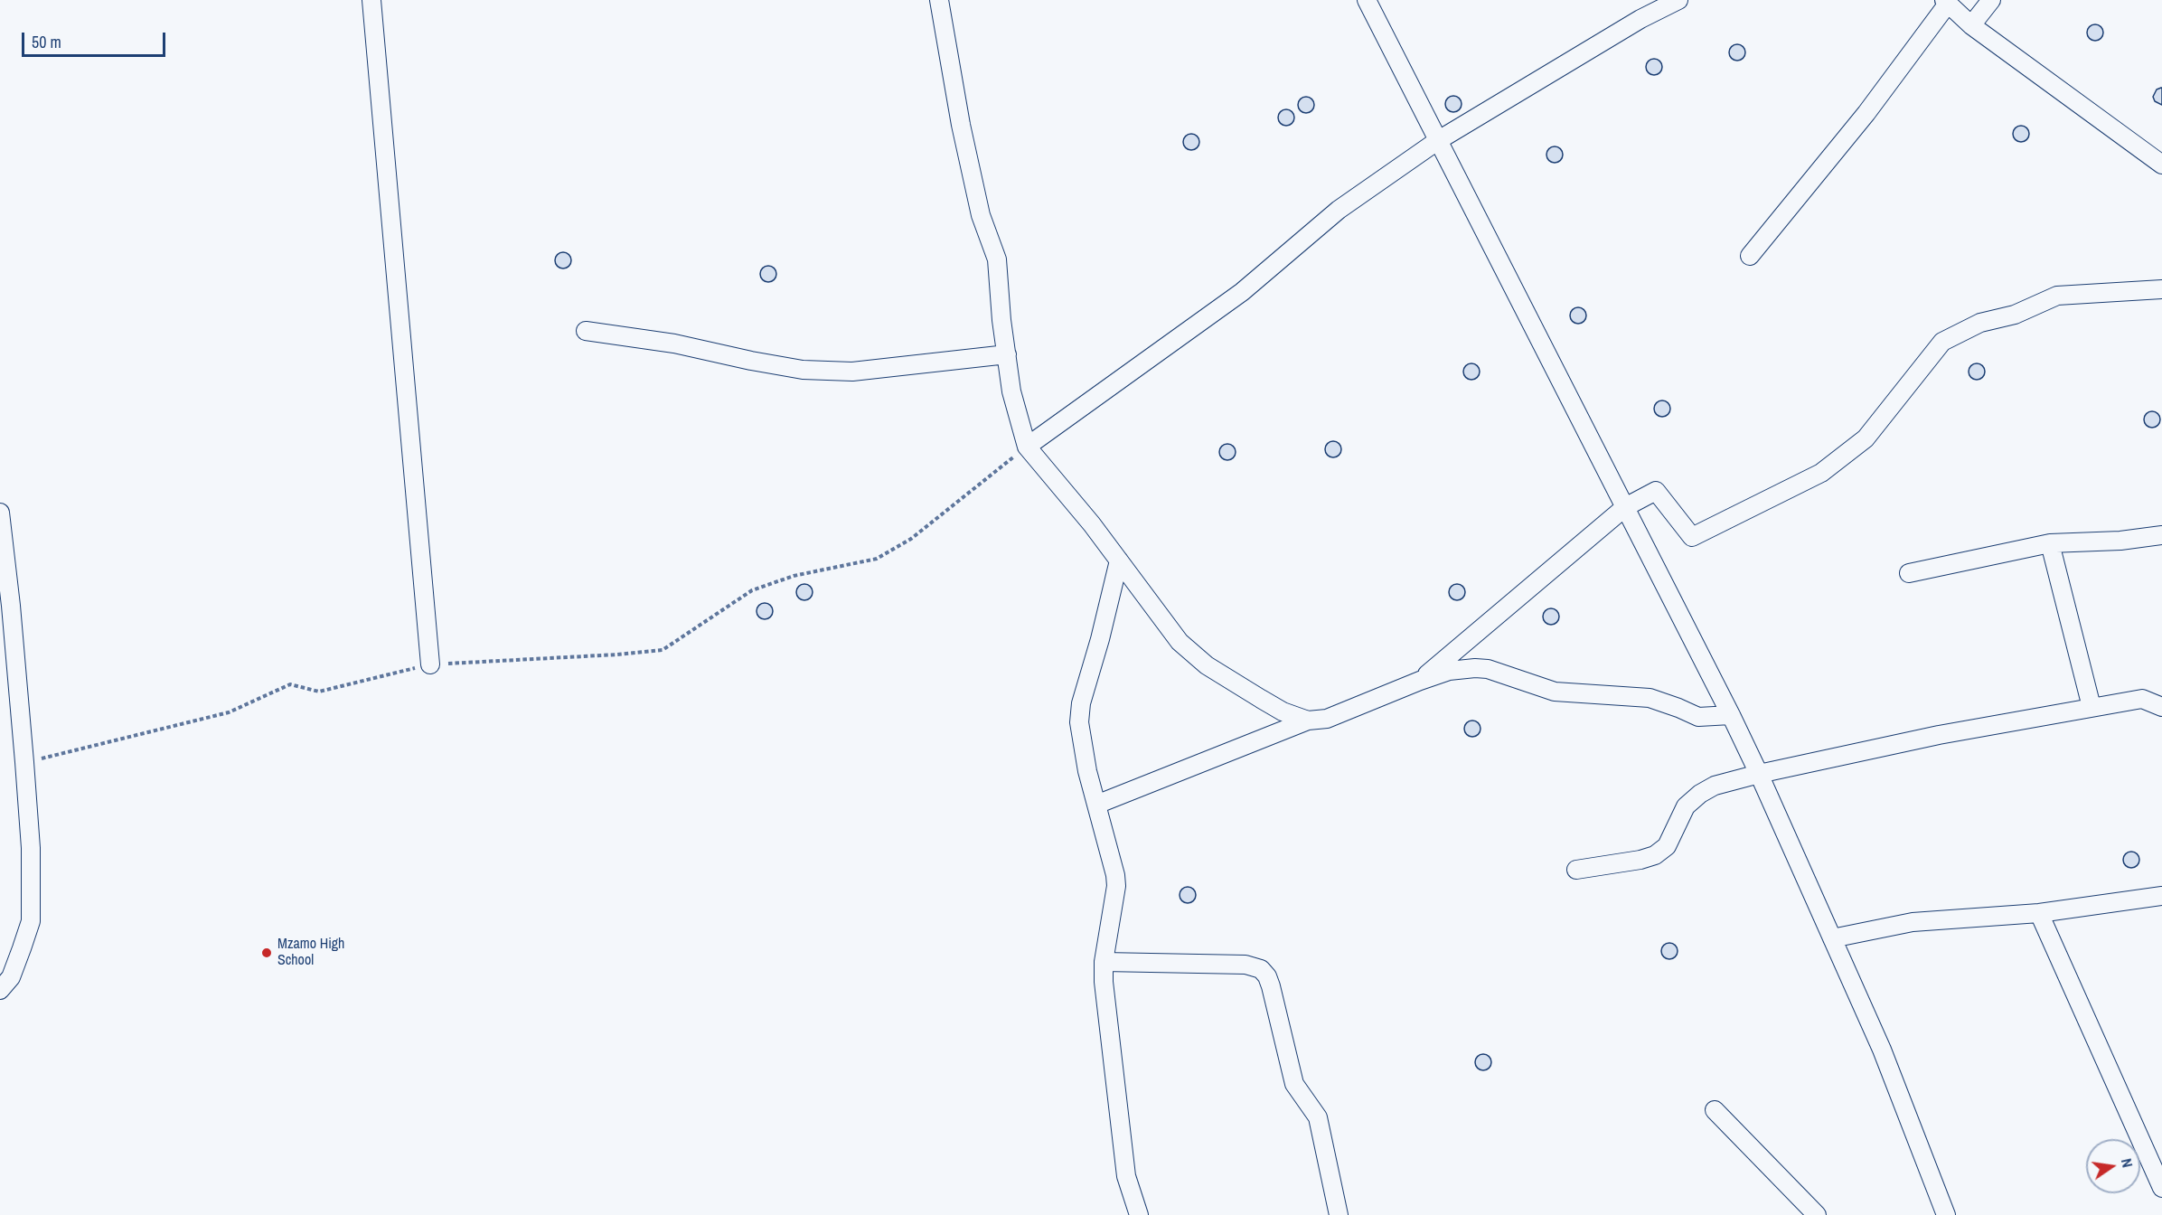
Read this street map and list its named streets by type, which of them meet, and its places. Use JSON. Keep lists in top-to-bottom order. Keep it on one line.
{"places":["Mzamo High School"],"scale_bar":"50 m","north":"right"}
